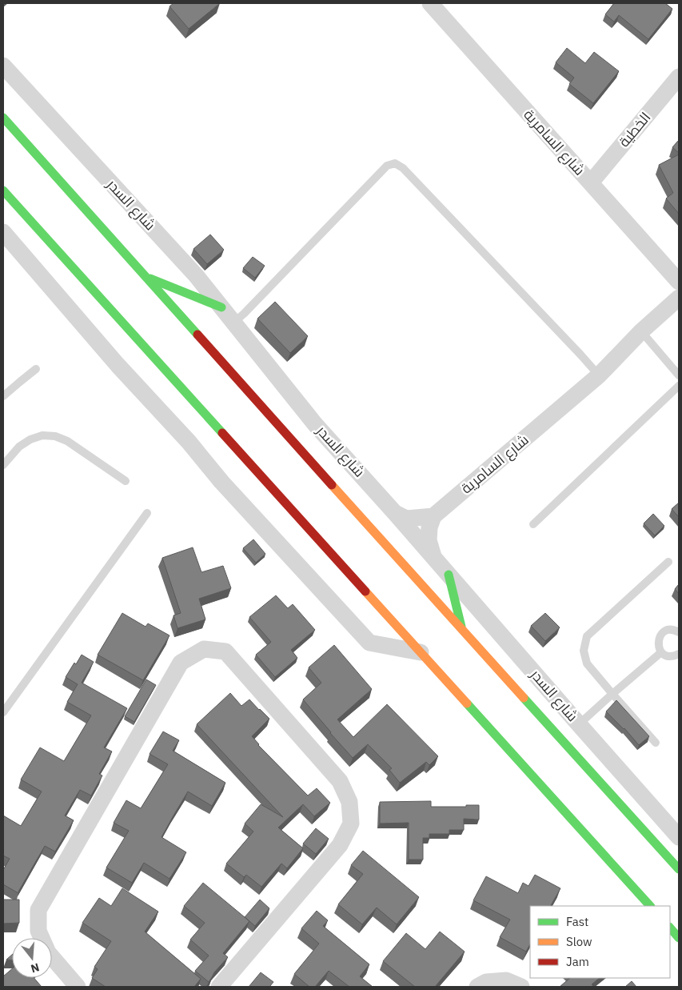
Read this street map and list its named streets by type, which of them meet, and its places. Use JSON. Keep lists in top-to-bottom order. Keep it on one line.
{"streets":{"main road":["شارع السدر"],"street":["الخطية","شارع السامرية"]},"crossings":[["الخطية","شارع السامرية"]],"legend":["Fast","Slow","Jam"],"north":"bottom"}
